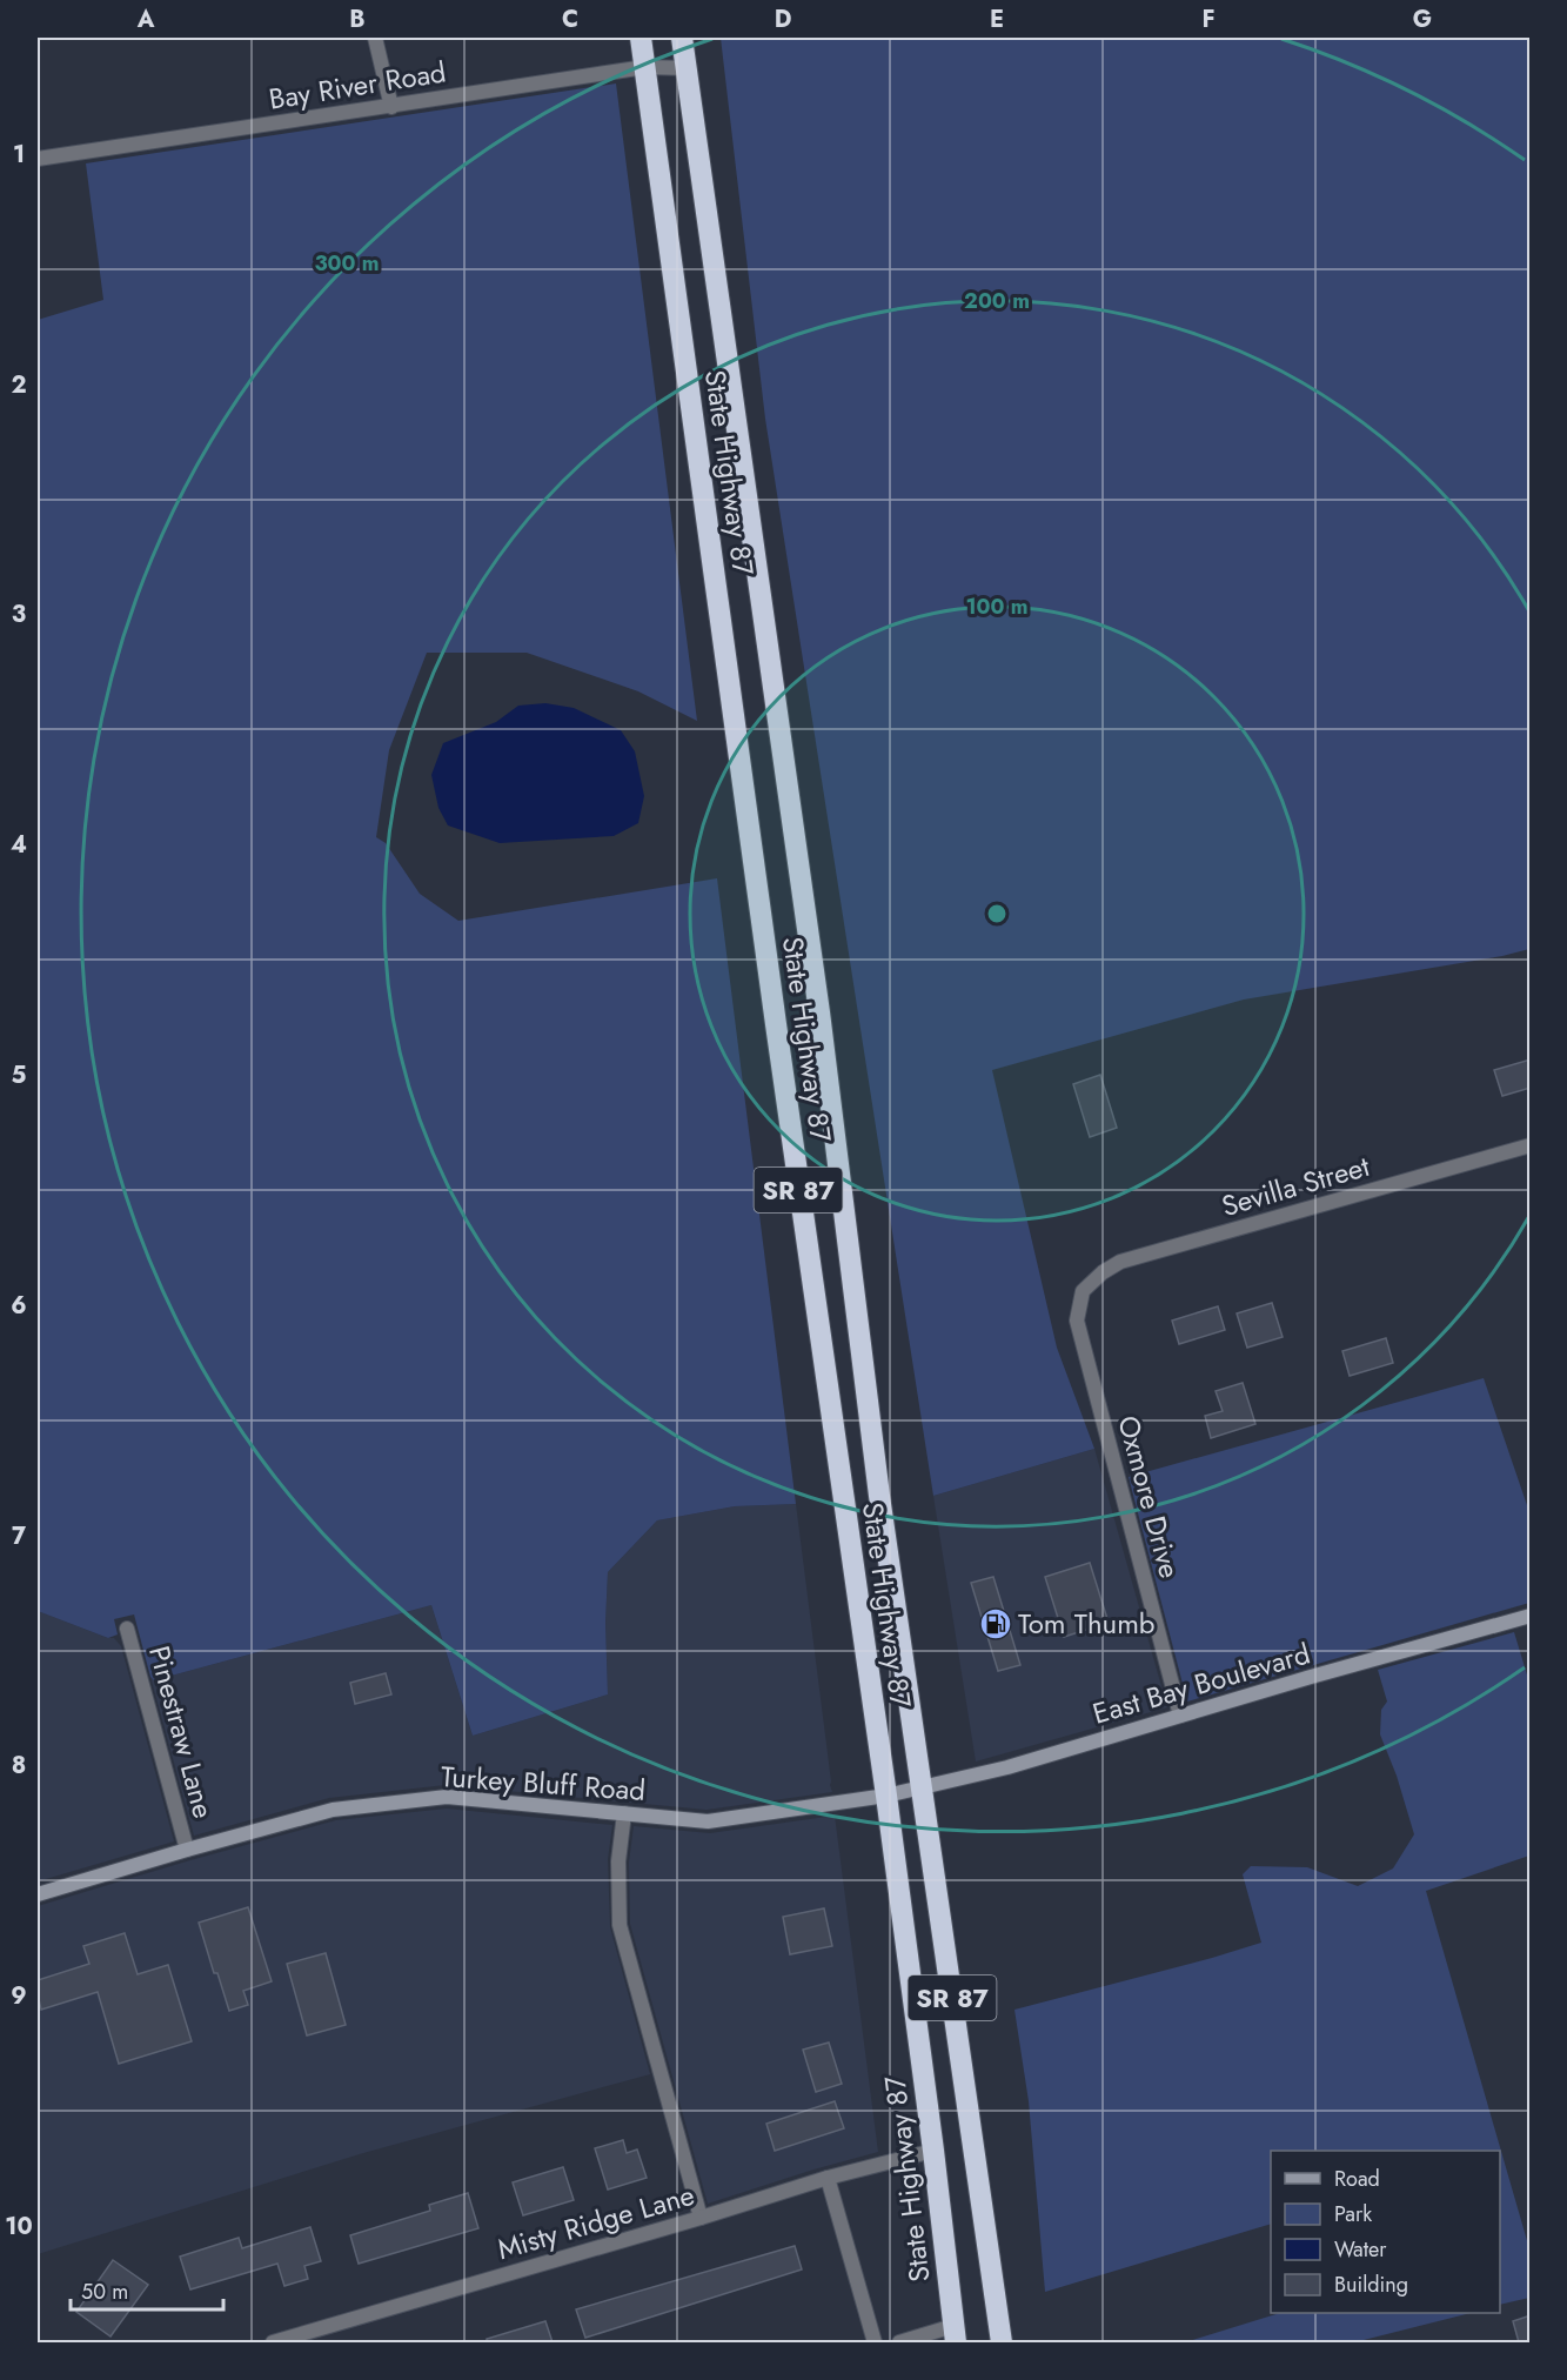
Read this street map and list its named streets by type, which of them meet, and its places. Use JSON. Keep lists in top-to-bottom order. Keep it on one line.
{"streets":{"highway":["State Highway 87","SR 87"],"street":["Bay River Road","Sevilla Street","Oxmore Drive","East Bay Boulevard","Pinestraw Lane","Turkey Bluff Road","Misty Ridge Lane"]},"crossings":[["Bay River Road","State Highway 87"],["Bay River Road","SR 87"],["State Highway 87","East Bay Boulevard"],["State Highway 87","Turkey Bluff Road"],["State Highway 87","Misty Ridge Lane"],["Sevilla Street","Oxmore Drive"],["SR 87","East Bay Boulevard"],["Oxmore Drive","East Bay Boulevard"],["East Bay Boulevard","Turkey Bluff Road"],["Pinestraw Lane","Turkey Bluff Road"]],"places":{"fuel station":["Tom Thumb"]},"legend":["Road","Park","Water","Building"],"scale_bar":"50 m","grid":{"columns":["A","B","C","D","E","F","G"],"rows":["1","2","3","4","5","6","7","8","9","10"]},"rings":["300 m","200 m","100 m"]}
